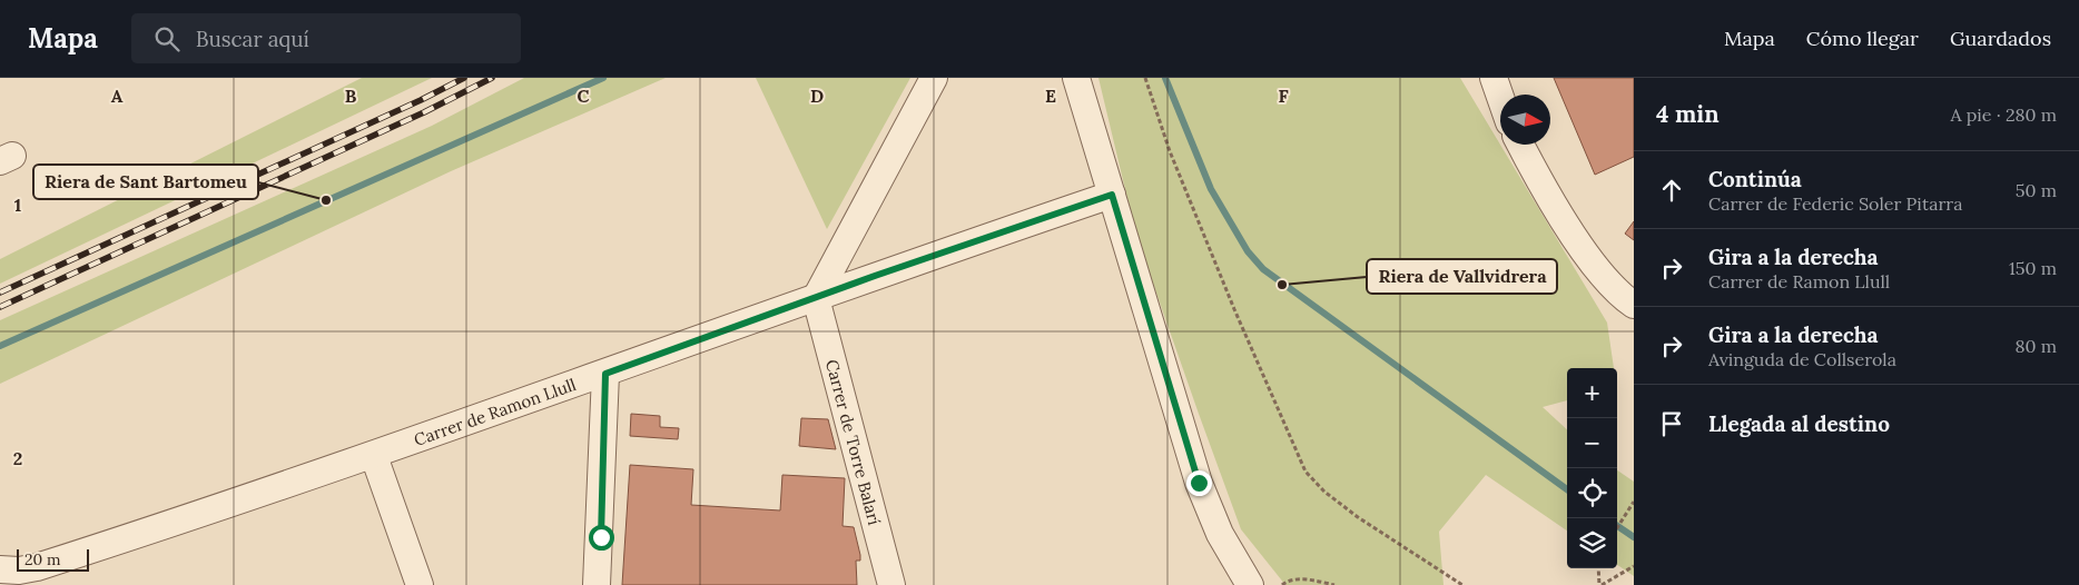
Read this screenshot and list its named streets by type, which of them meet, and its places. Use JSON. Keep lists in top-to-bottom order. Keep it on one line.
{"streets":{"street":["Carrer de Ramon Llull","Carrer de Torre Balarí"]},"crossings":[["Carrer de Ramon Llull","Carrer de Torre Balarí"]],"places":["Riera de Sant Bartomeu","Riera de Vallvidrera"],"scale_bar":"20 m","north":"right","page":{"header":"Mapa","search":"Buscar aquí","nav":["Mapa","Cómo llegar","Guardados"],"heading":["4 min","A pie · 280 m"],"list":[["Continúa","Carrer de Federic Soler Pitarra","50 m"],["Gira a la derecha","Carrer de Ramon Llull","150 m"],["Gira a la derecha","Avinguda de Collserola","80 m"],"Llegada al destino"],"map_buttons":["+","−"],"scale":"20 m"},"grid":{"columns":["A","B","C","D","E","F"],"rows":["1","2"]}}
